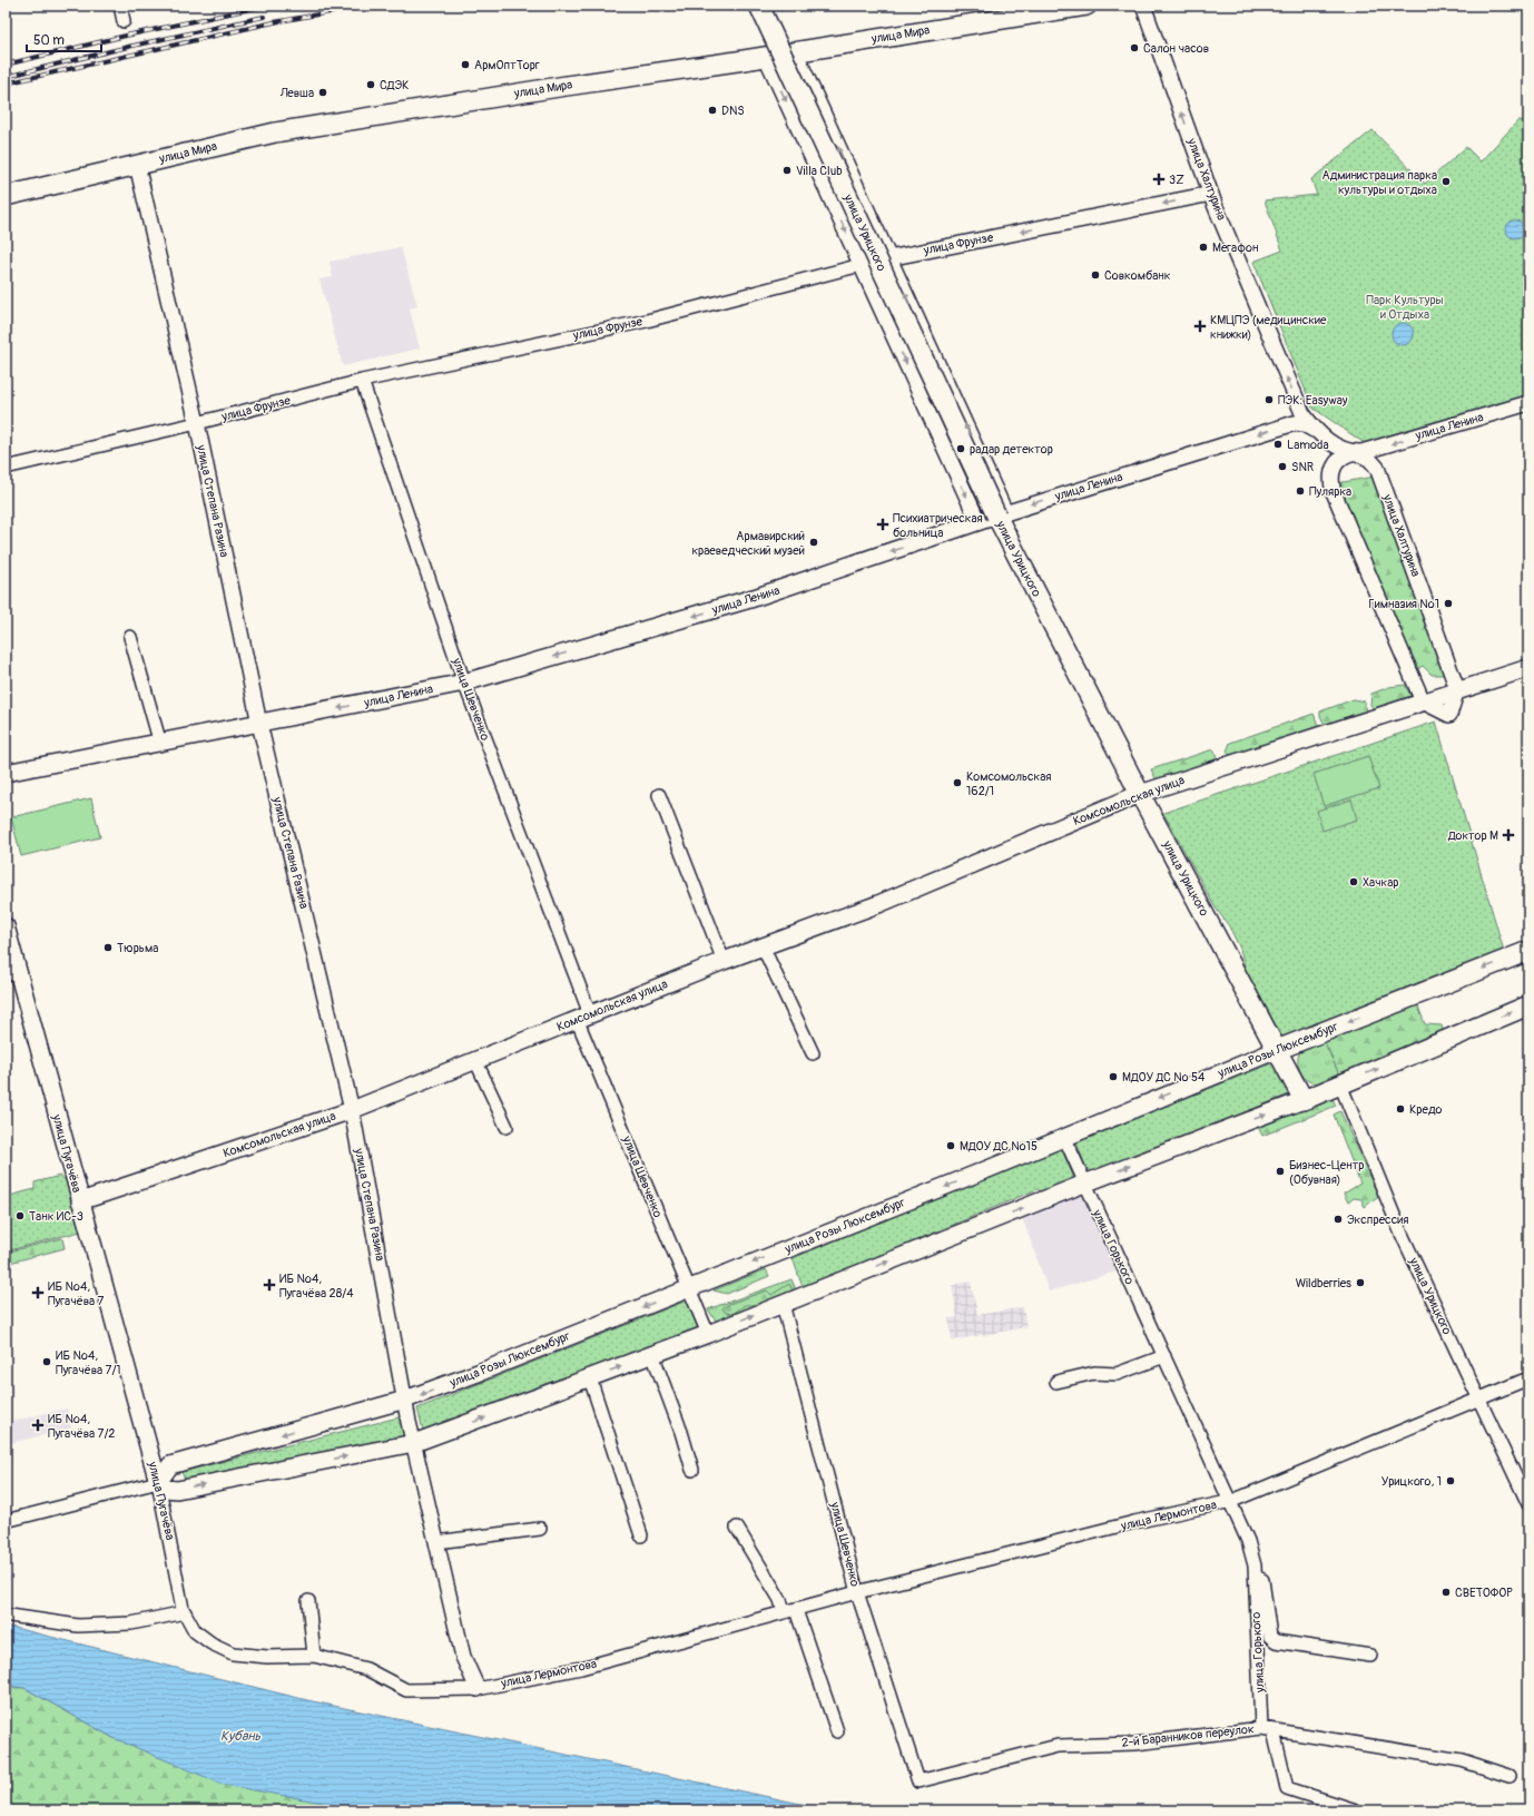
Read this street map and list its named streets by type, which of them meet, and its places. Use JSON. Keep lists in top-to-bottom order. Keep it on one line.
{"streets":{"main road":["улица Мира","улица Урицкого","улица Ленина","Комсомольская улица","улица Розы Люксембург","улица Пугачёва"],"street":["улица Халтурина","улица Фрунзе","улица Степана Разина","улица Шевченко","улица Горького","улица Лермонтова","2-й Баранников переулок"]},"crossings":[["улица Мира","улица Урицкого"],["улица Мира","улица Степана Разина"],["улица Халтурина","улица Фрунзе"],["улица Халтурина","улица Ленина"],["улица Халтурина","Комсомольская улица"],["улица Урицкого","улица Фрунзе"],["улица Урицкого","улица Ленина"],["улица Урицкого","Комсомольская улица"],["улица Урицкого","улица Розы Люксембург"],["улица Урицкого","улица Лермонтова"],["улица Фрунзе","улица Степана Разина"],["улица Фрунзе","улица Шевченко"],["улица Ленина","улица Степана Разина"],["улица Ленина","улица Шевченко"],["улица Степана Разина","Комсомольская улица"],["улица Степана Разина","улица Розы Люксембург"],["улица Степана Разина","улица Лермонтова"],["улица Шевченко","Комсомольская улица"],["улица Шевченко","улица Розы Люксембург"],["улица Шевченко","улица Лермонтова"],["улица Шевченко","2-й Баранников переулок"],["Комсомольская улица","улица Пугачёва"],["улица Розы Люксембург","улица Пугачёва"],["улица Розы Люксембург","улица Горького"],["улица Пугачёва","улица Лермонтова"],["улица Горького","улица Лермонтова"],["улица Горького","2-й Баранников переулок"]],"one_way":["улица Халтурина","улица Ленина"],"water":["Кубань"],"parks":["Парк Культуры и Отдыха"],"places":{"other":["Салон часов","АрмОптТорг","СДЭК","Левша","DNS","Villa Club","Администрация парка культуры и отдыха","Мегафон","Совкомбанк","ПЭК: Easyway","Lamoda","радар детектор","SNR","Пулярка","Армавирский краеведческий музей","Гимназия №1","Комсомольская 162/1","Хачкар","Тюрьма","МДОУ ДС № 54","Кредо","МДОУ ДС №15","Бизнес-Центр (Обувная)","Танк ИС-3","Экспрессия","Wildberries","ИБ №4, Пугачёва 7/1","Урицкого, 1","СВЕТОФОР"],"health":["3Z","КМЦПЭ (медицинские книжки)","Психиатрическая больница","Доктор М","ИБ №4, Пугачёва 28/4","ИБ №4, Пугачёва 7","ИБ №4, Пугачёва 7/2"]},"scale_bar":"50 m"}
